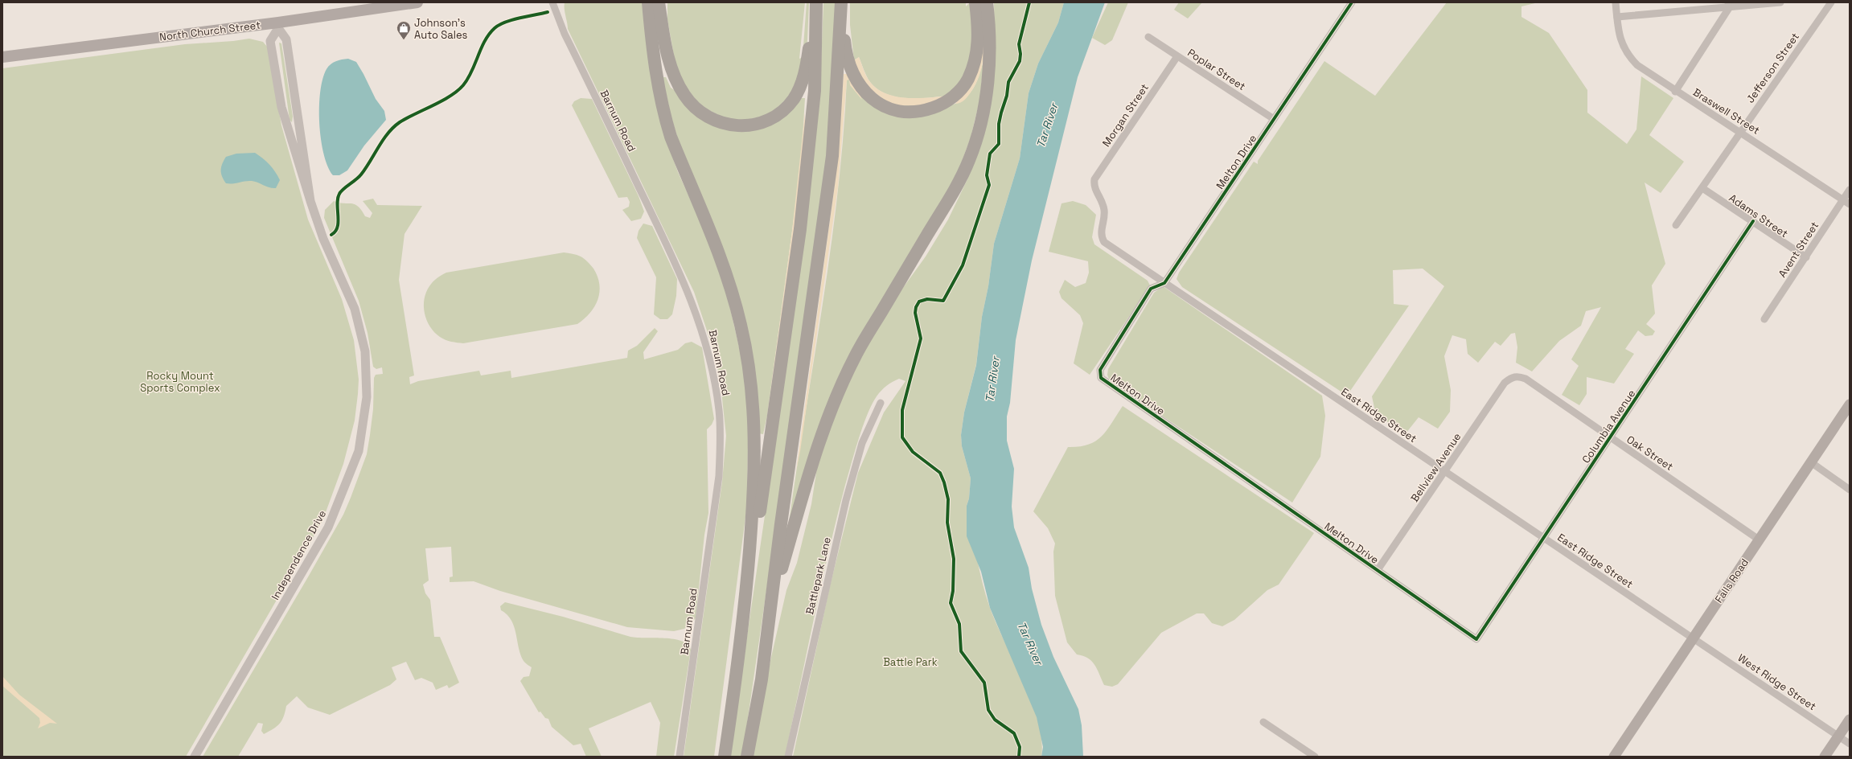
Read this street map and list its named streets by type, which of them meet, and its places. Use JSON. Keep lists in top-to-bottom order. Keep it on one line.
{"streets":{"main road":["North Church Street","Falls Road"],"street":["Jefferson Street","Poplar Street","Braswell Street","Morgan Street","Barnum Road","Melton Drive","Adams Street","Avent Street","East Ridge Street","Columbia Avenue","Oak Street","Bellview Avenue","Independence Drive","Battlepark Lane","West Ridge Street"]},"crossings":[["Jefferson Street","Braswell Street"],["Jefferson Street","Adams Street"],["Poplar Street","Morgan Street"],["Poplar Street","Melton Drive"],["Braswell Street","Avent Street"],["Morgan Street","East Ridge Street"],["Melton Drive","East Ridge Street"],["Melton Drive","Columbia Avenue"],["Melton Drive","Bellview Avenue"],["Adams Street","Avent Street"],["Adams Street","Columbia Avenue"],["East Ridge Street","Columbia Avenue"],["East Ridge Street","Bellview Avenue"],["East Ridge Street","Falls Road"],["East Ridge Street","West Ridge Street"],["Columbia Avenue","Oak Street"],["Oak Street","Bellview Avenue"],["Oak Street","Falls Road"],["Falls Road","West Ridge Street"]],"water":["Tar River"],"parks":["Rocky Mount Sports Complex","Battle Park"],"places":{"shop":["Johnson's Auto Sales"]}}
